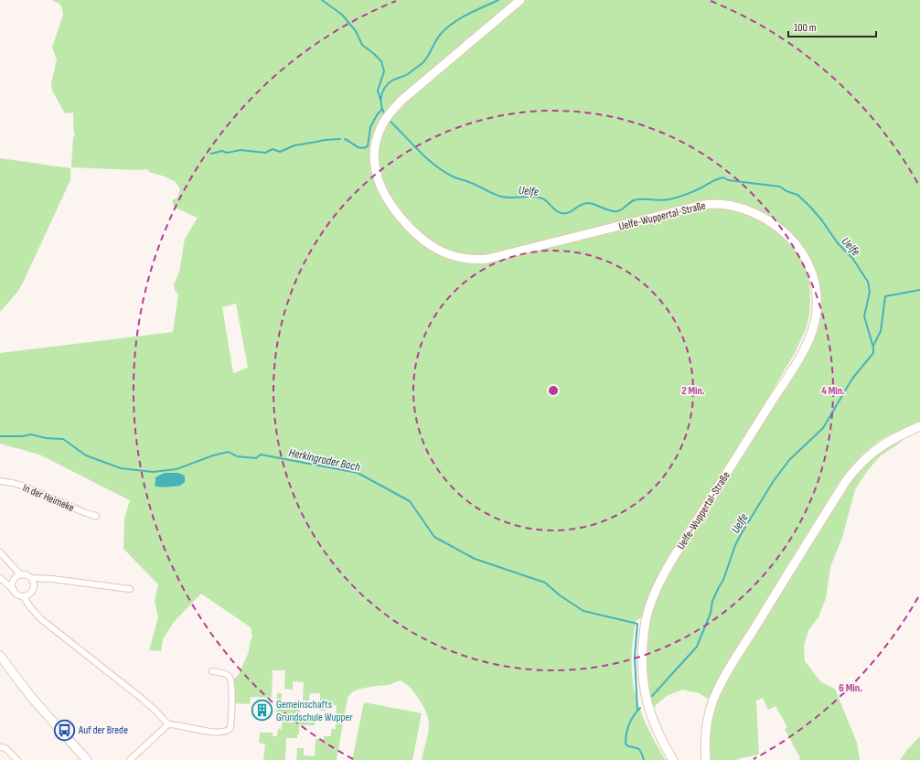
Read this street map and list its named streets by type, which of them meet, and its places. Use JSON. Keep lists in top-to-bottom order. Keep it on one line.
{"streets":{"main road":["Uelfe-Wuppertal-Straße"],"street":["In der Heimeke"]},"water":["Uelfe","Herkingrader Bach"],"places":{"building":["Gemeinschafts Grundschule Wupper"],"bus stop":["Auf der Brede"]},"scale_bar":"100 m","rings":["2 Min.","4 Min.","6 Min."]}
